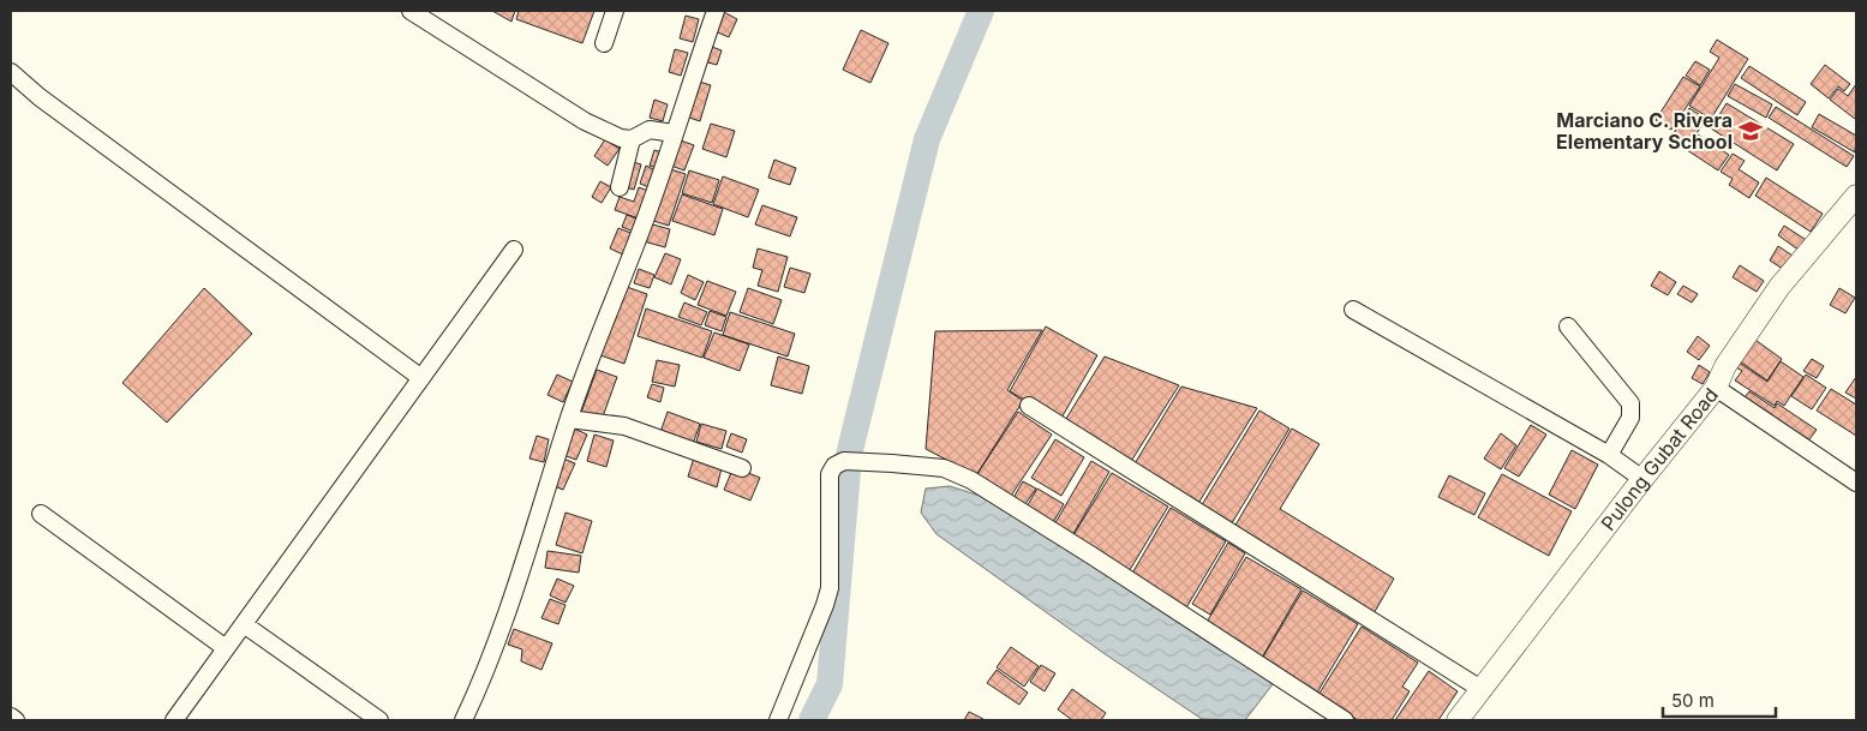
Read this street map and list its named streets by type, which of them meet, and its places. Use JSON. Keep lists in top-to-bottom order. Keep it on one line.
{"streets":{"main road":["Pulong Gubat Road"]},"places":{"school or university":["Marciano C. Rivera Elementary School"]},"scale_bar":"50 m"}
